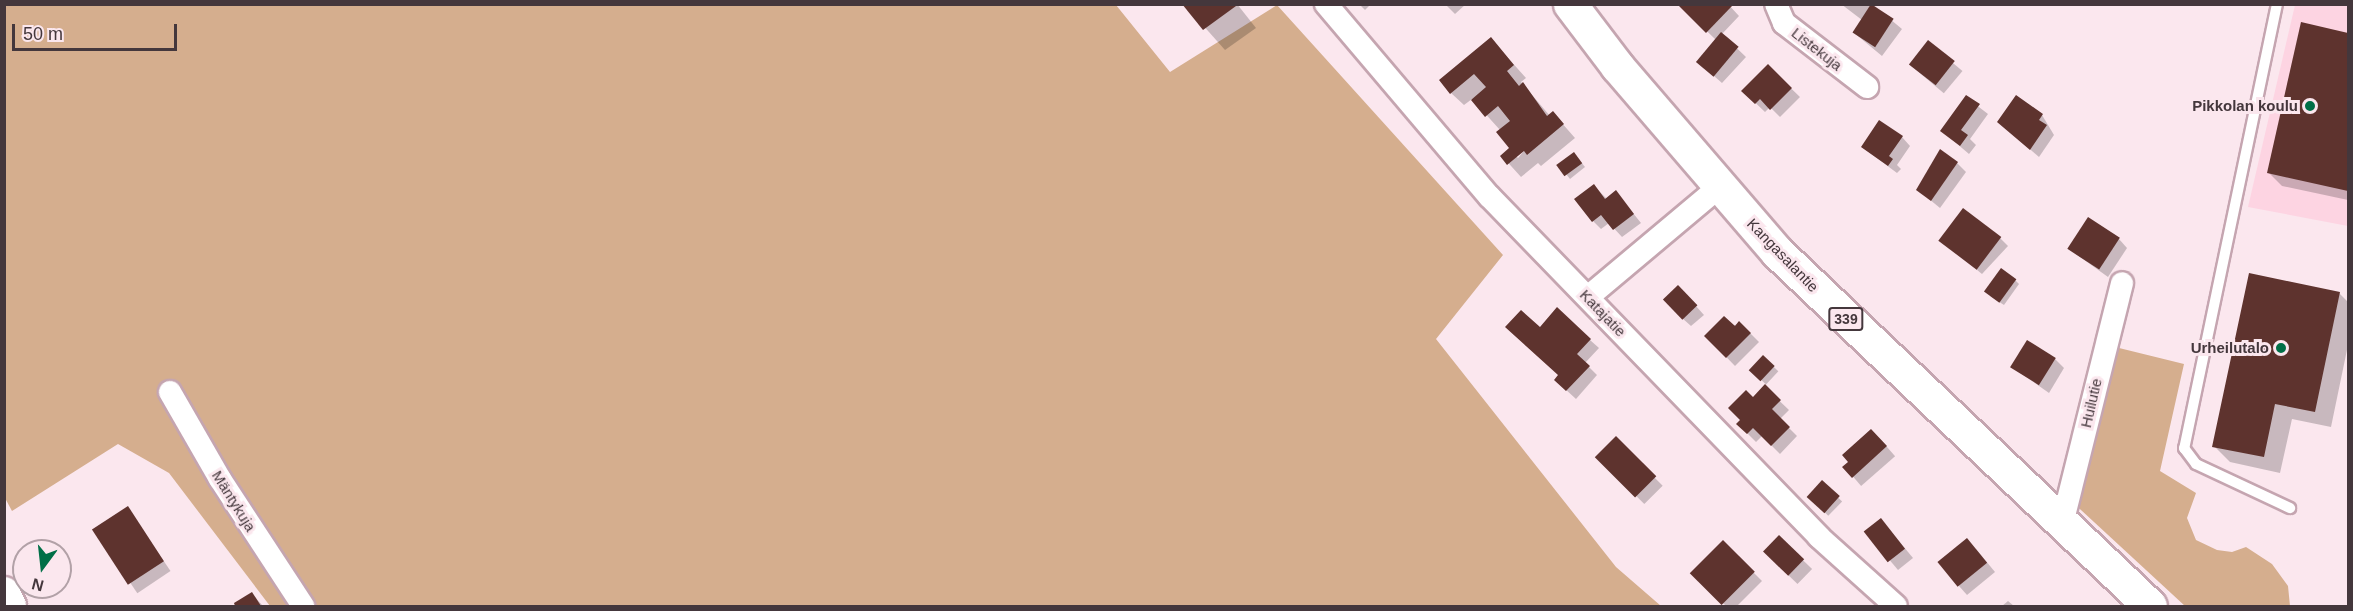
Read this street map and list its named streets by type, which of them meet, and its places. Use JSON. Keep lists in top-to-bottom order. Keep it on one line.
{"streets":{"main road":["Kangasalantie","339"],"street":["Listekuja","Katajatie","Huilutie","Mäntykuja"]},"crossings":[["Kangasalantie","Huilutie"]],"places":["Pikkolan koulu","Urheilutalo"],"scale_bar":"50 m","north":"bottom"}
